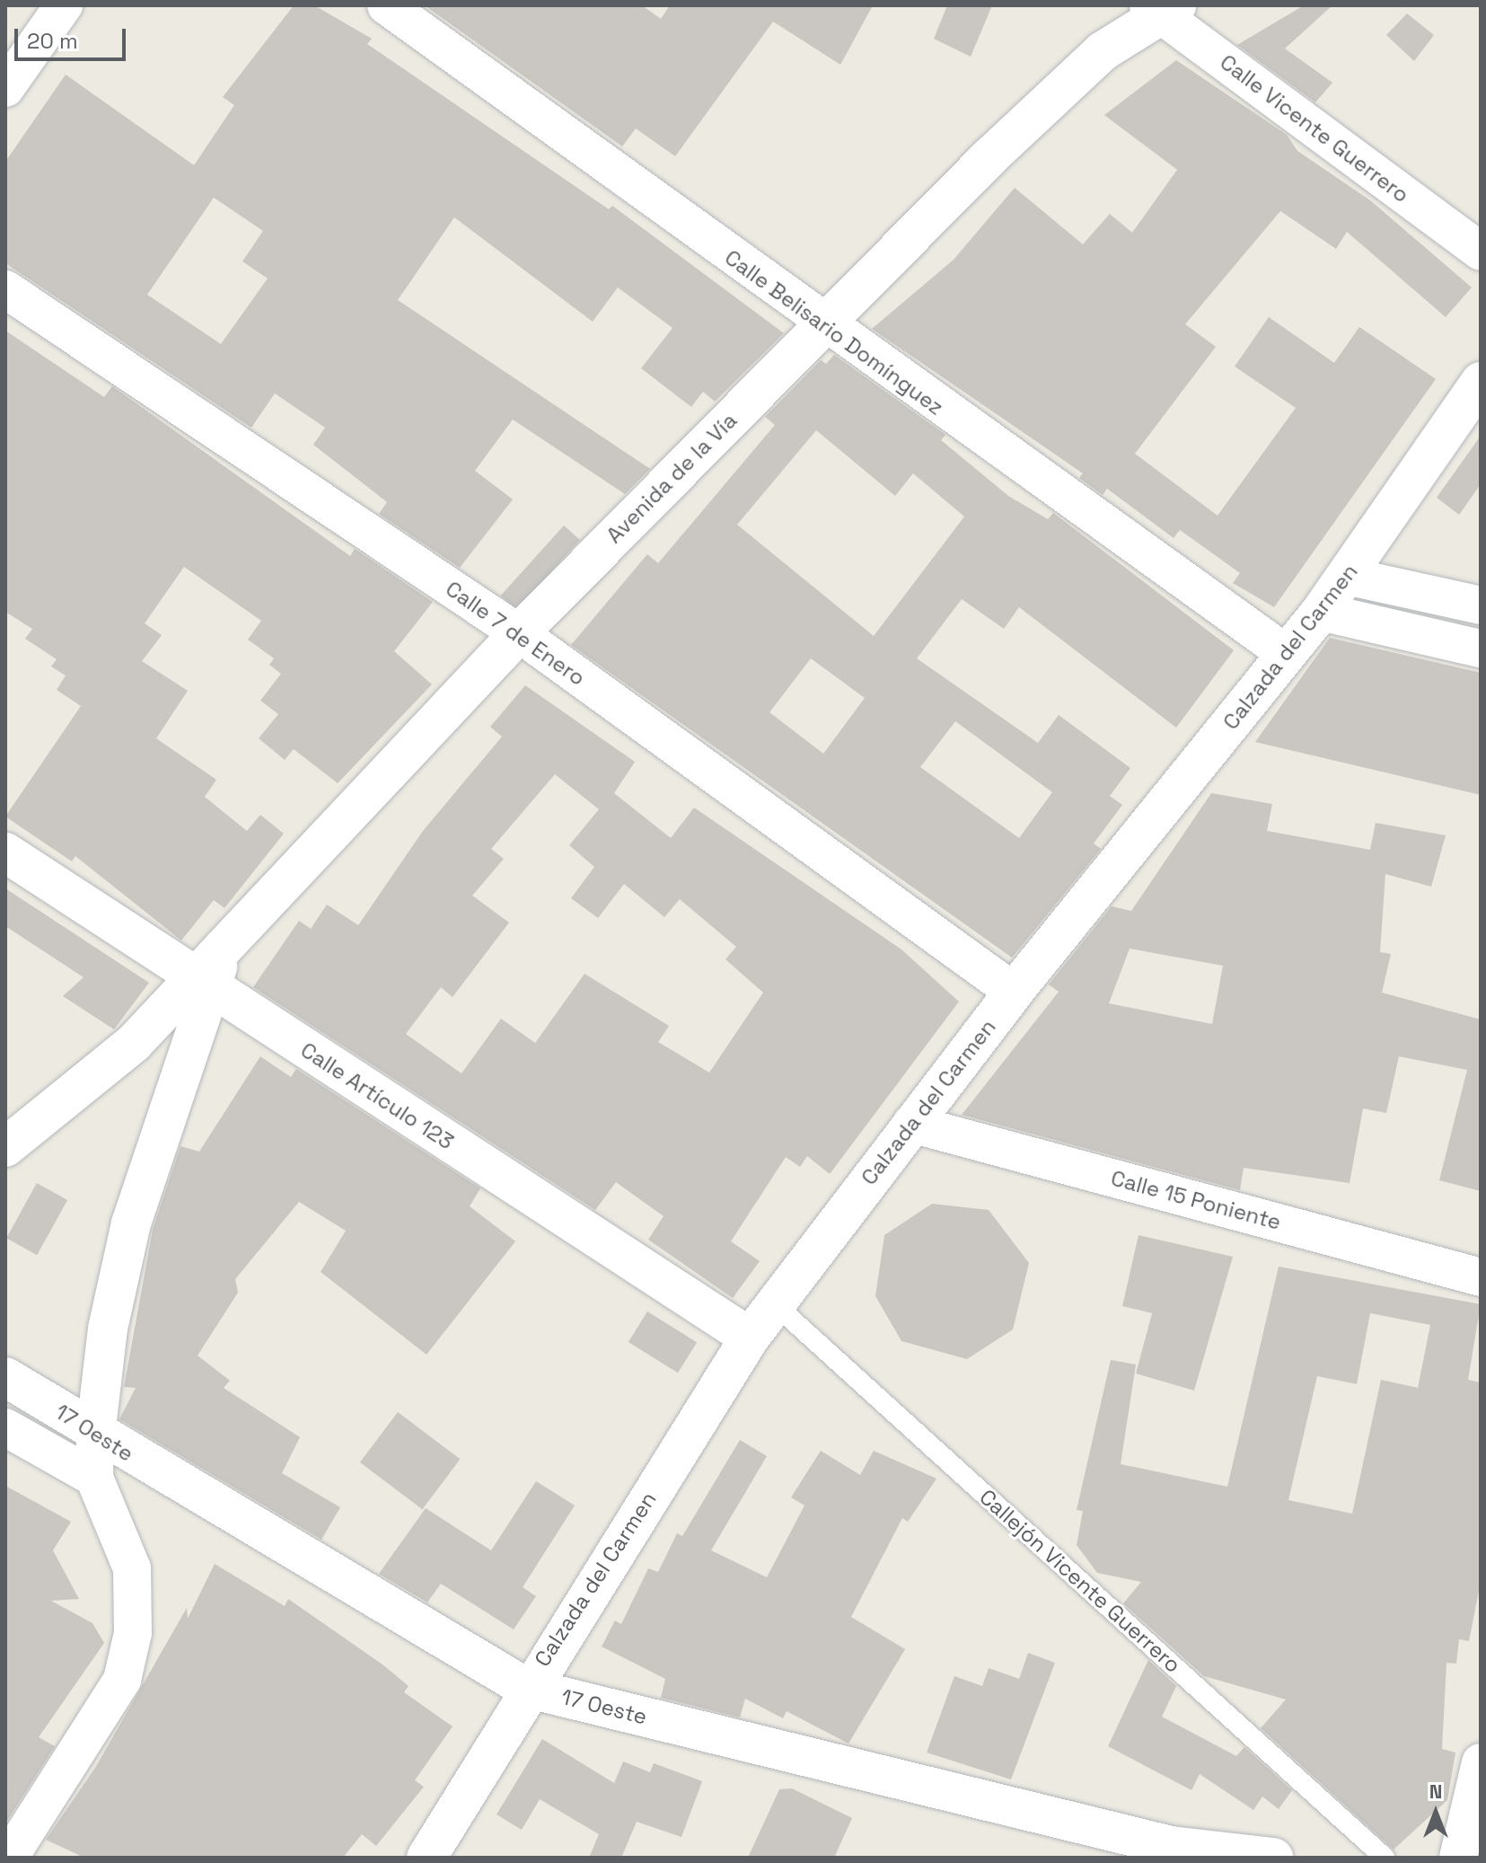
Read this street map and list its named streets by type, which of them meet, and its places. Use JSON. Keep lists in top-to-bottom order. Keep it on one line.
{"streets":{"street":["Calle Vicente Guerrero","Calle Belisario Domínguez","Avenida de la Vía","Calle 7 de Enero","Calzada del Carmen","Calle Artículo 123","Calle 15 Poniente","17 Oeste"],"lane":["Callejón Vicente Guerrero"]},"crossings":[["Calle Vicente Guerrero","Avenida de la Vía"],["Calle Belisario Domínguez","Avenida de la Vía"],["Calle Belisario Domínguez","Calzada del Carmen"],["Avenida de la Vía","Calle 7 de Enero"],["Avenida de la Vía","Calle Artículo 123"],["Calle 7 de Enero","Calzada del Carmen"],["Calzada del Carmen","Calle Artículo 123"],["Calzada del Carmen","Calle 15 Poniente"],["Calzada del Carmen","17 Oeste"],["Calzada del Carmen","Callejón Vicente Guerrero"]],"scale_bar":"20 m","north":"top"}
